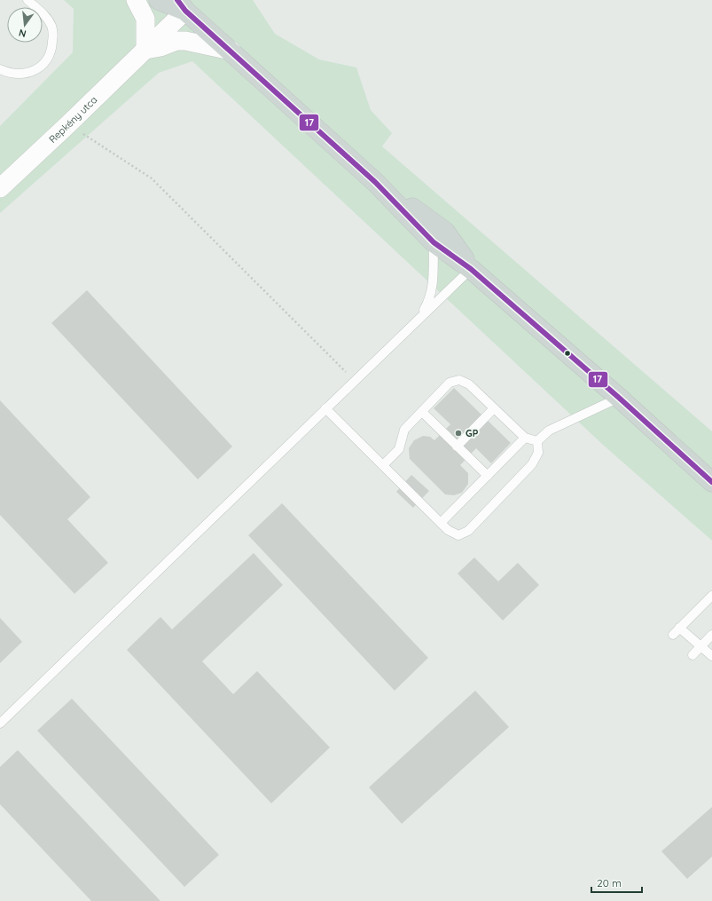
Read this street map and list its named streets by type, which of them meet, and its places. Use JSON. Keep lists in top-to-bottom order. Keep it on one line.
{"streets":{"street":["Repkény utca"]},"places":["GP"],"lines":["transit line 17"],"scale_bar":"20 m","north":"bottom"}
